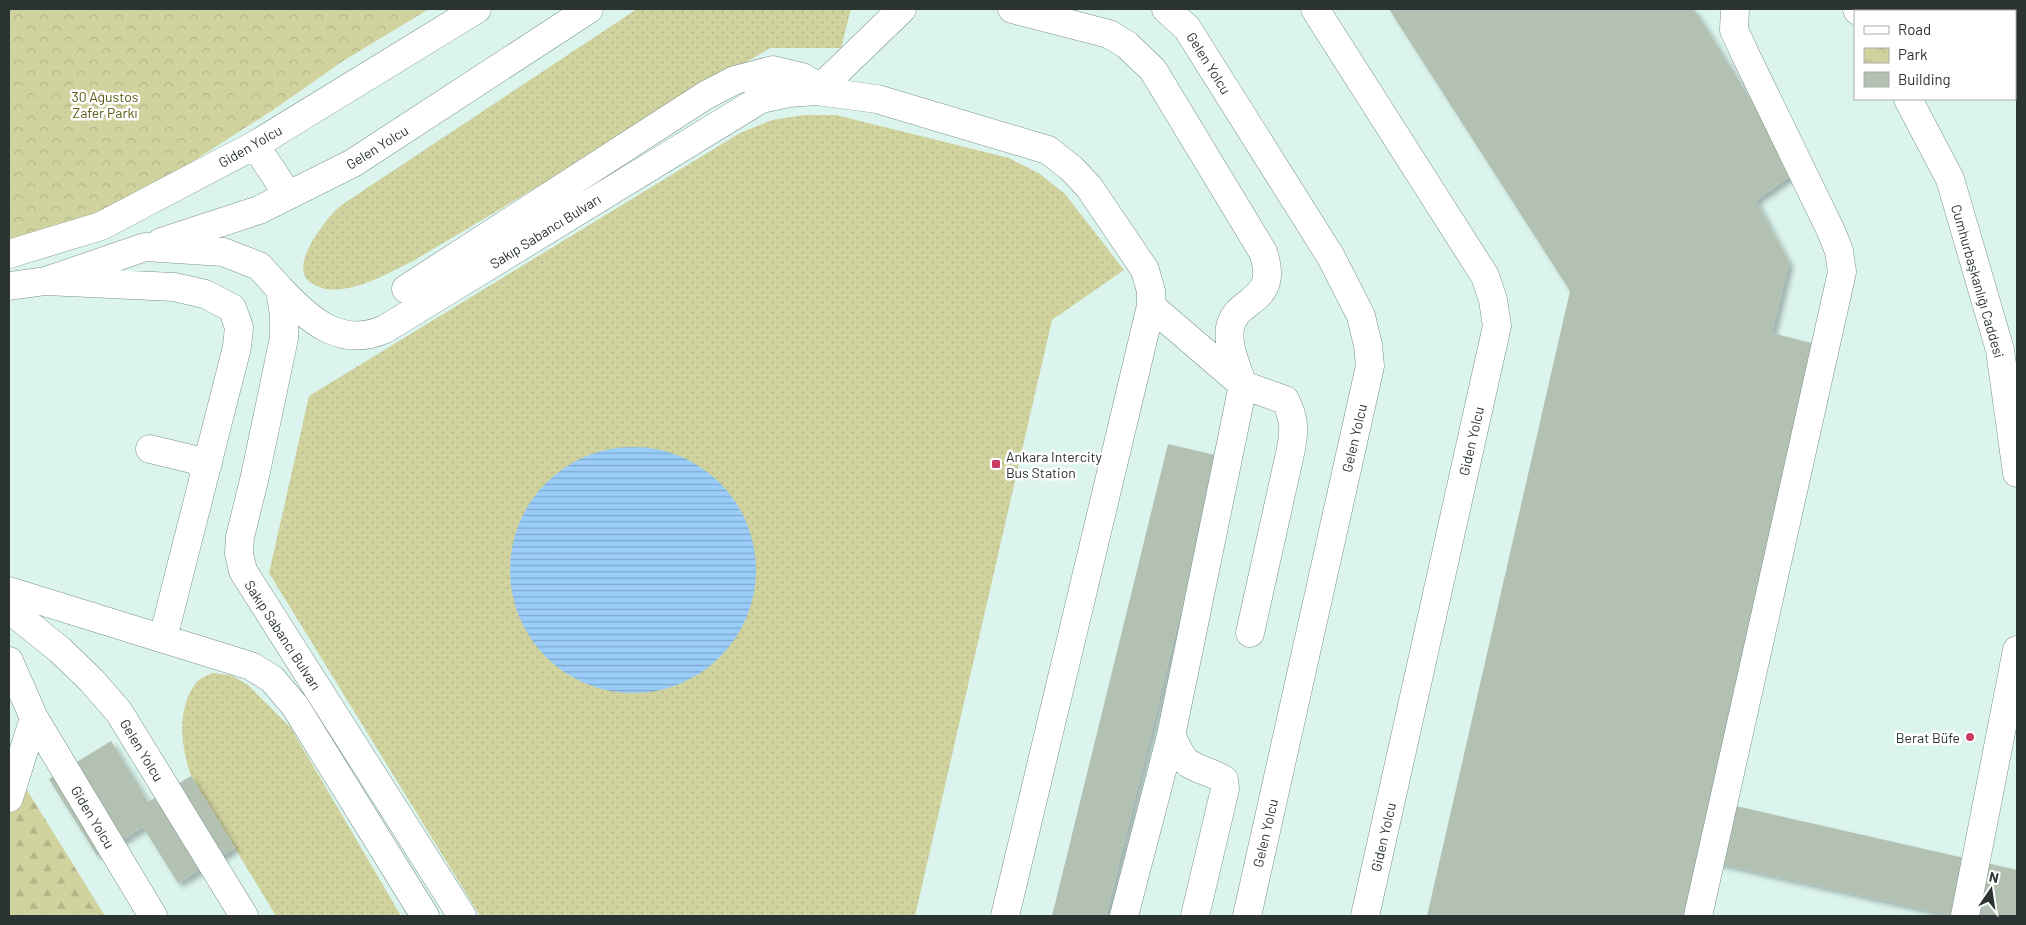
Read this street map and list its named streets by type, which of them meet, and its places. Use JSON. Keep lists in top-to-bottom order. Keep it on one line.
{"streets":{"main road":["Gelen Yolcu","Giden Yolcu","Sakıp Sabancı Bulvarı","Cumhurbaşkanlığı Caddesi"]},"crossings":[["Gelen Yolcu","Sakıp Sabancı Bulvarı"]],"parks":["30 Ağustos Zafer Parkı"],"places":{"transit":["Ankara Intercity Bus Station"],"other":["Berat Büfe"]},"legend":["Road","Park","Building"],"north":"top"}
